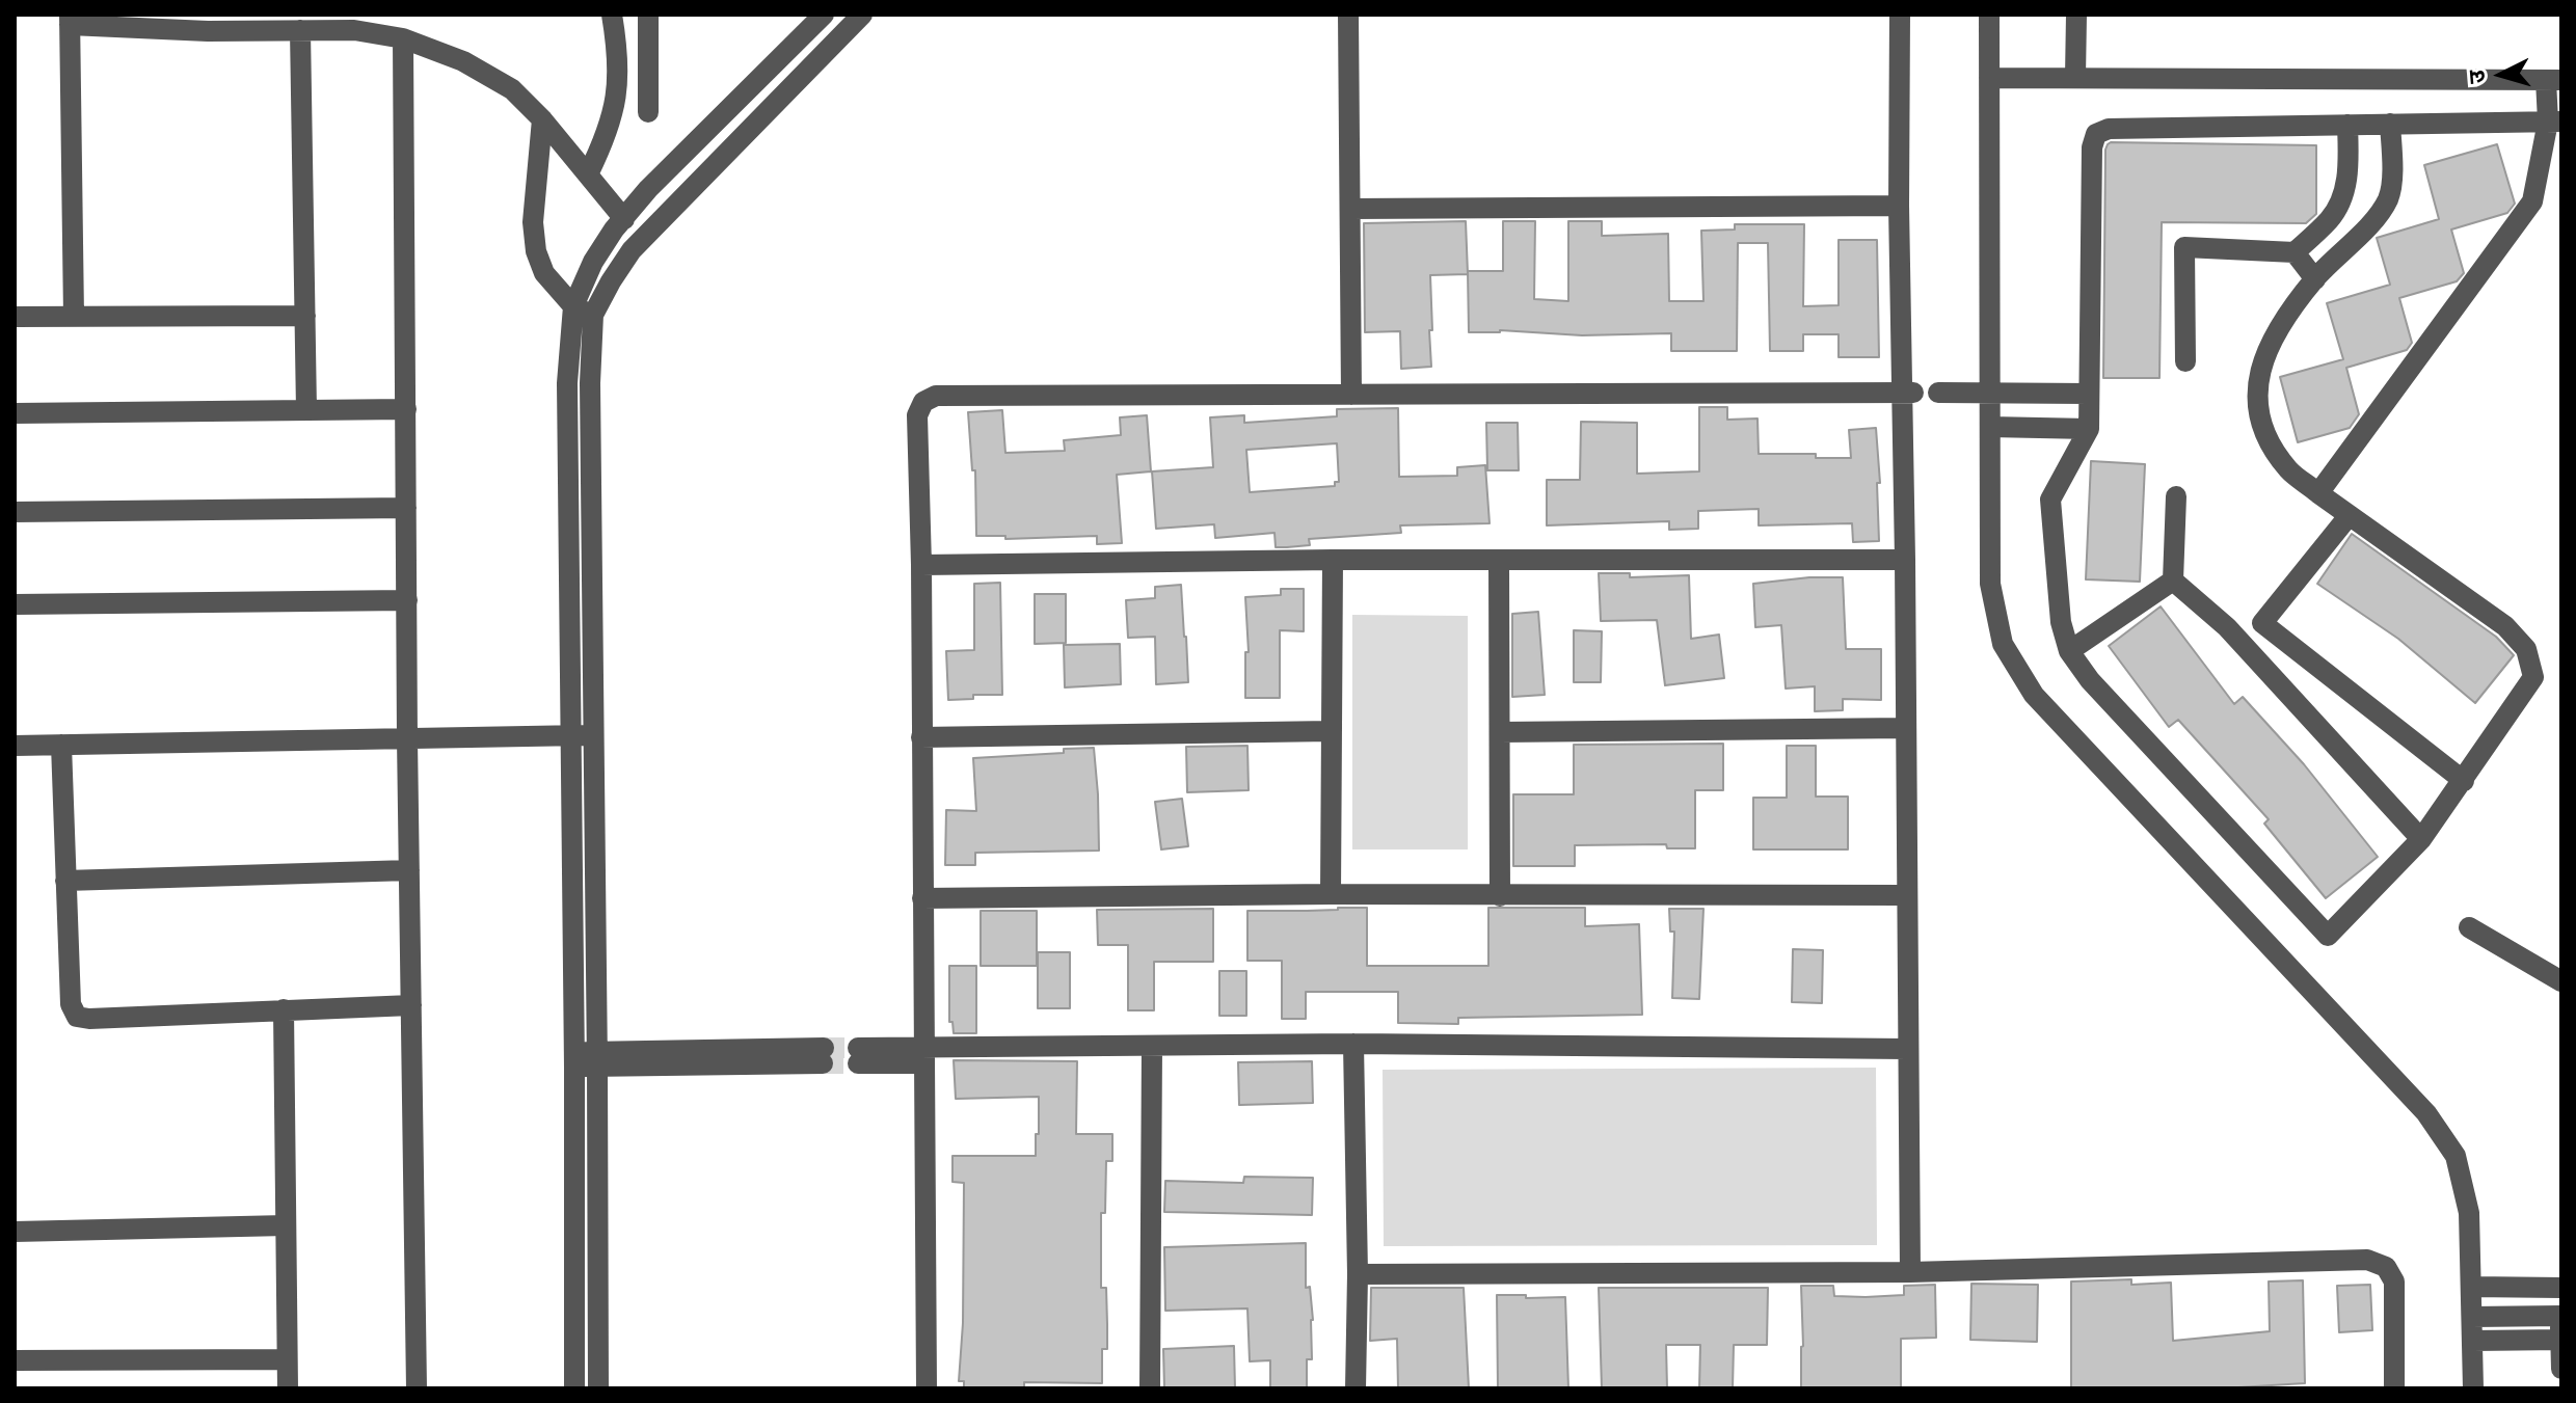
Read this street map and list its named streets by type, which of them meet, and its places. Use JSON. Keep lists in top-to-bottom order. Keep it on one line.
{"north":"left"}
